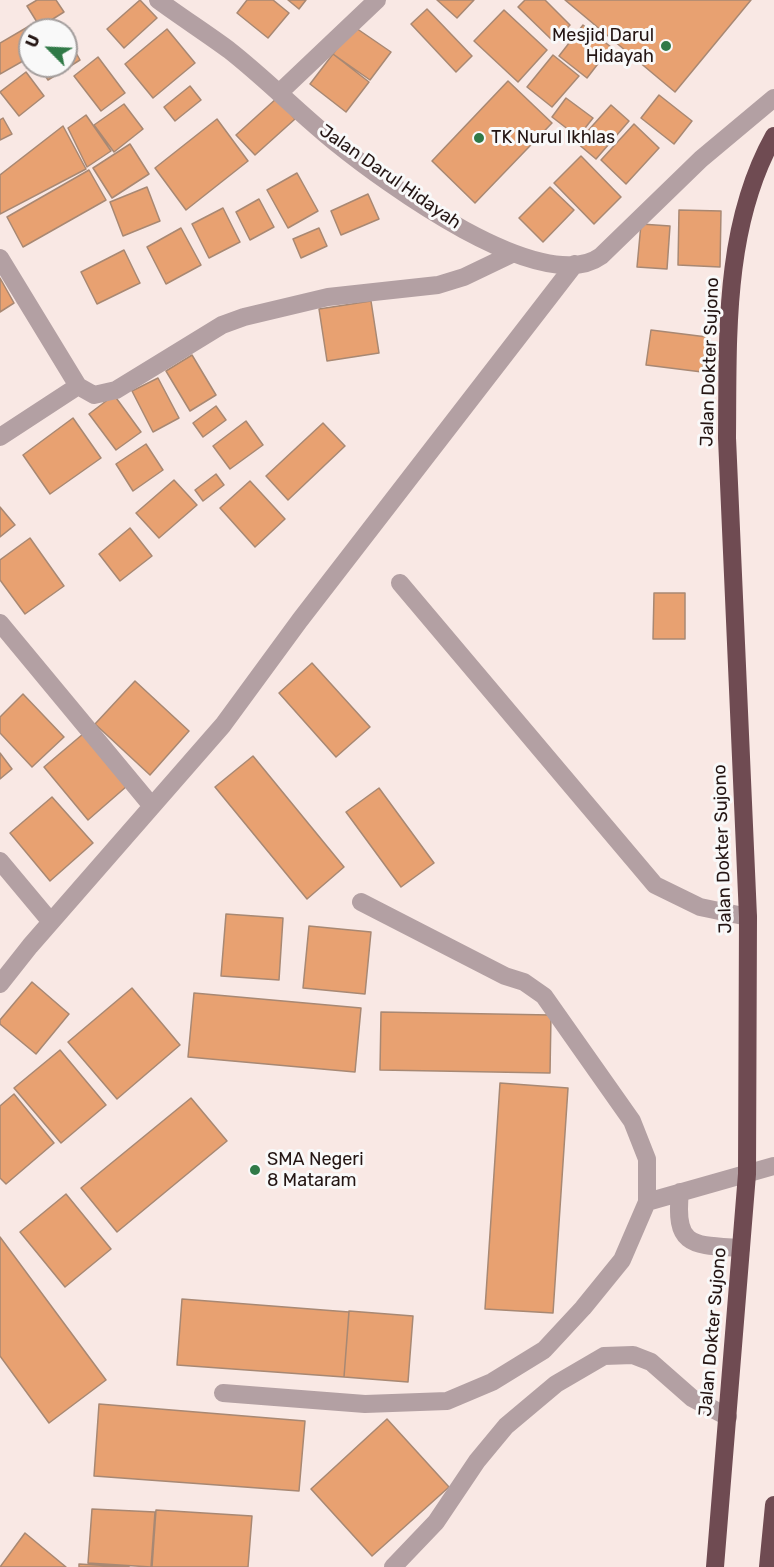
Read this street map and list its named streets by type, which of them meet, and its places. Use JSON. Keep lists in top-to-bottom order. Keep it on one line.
{"streets":{"highway":["Jalan Dokter Sujono"],"street":["Jalan Darul Hidayah"]},"places":["Mesjid Darul Hidayah","TK Nurul Ikhlas","SMA Negeri 8 Mataram"],"north":"top left"}
